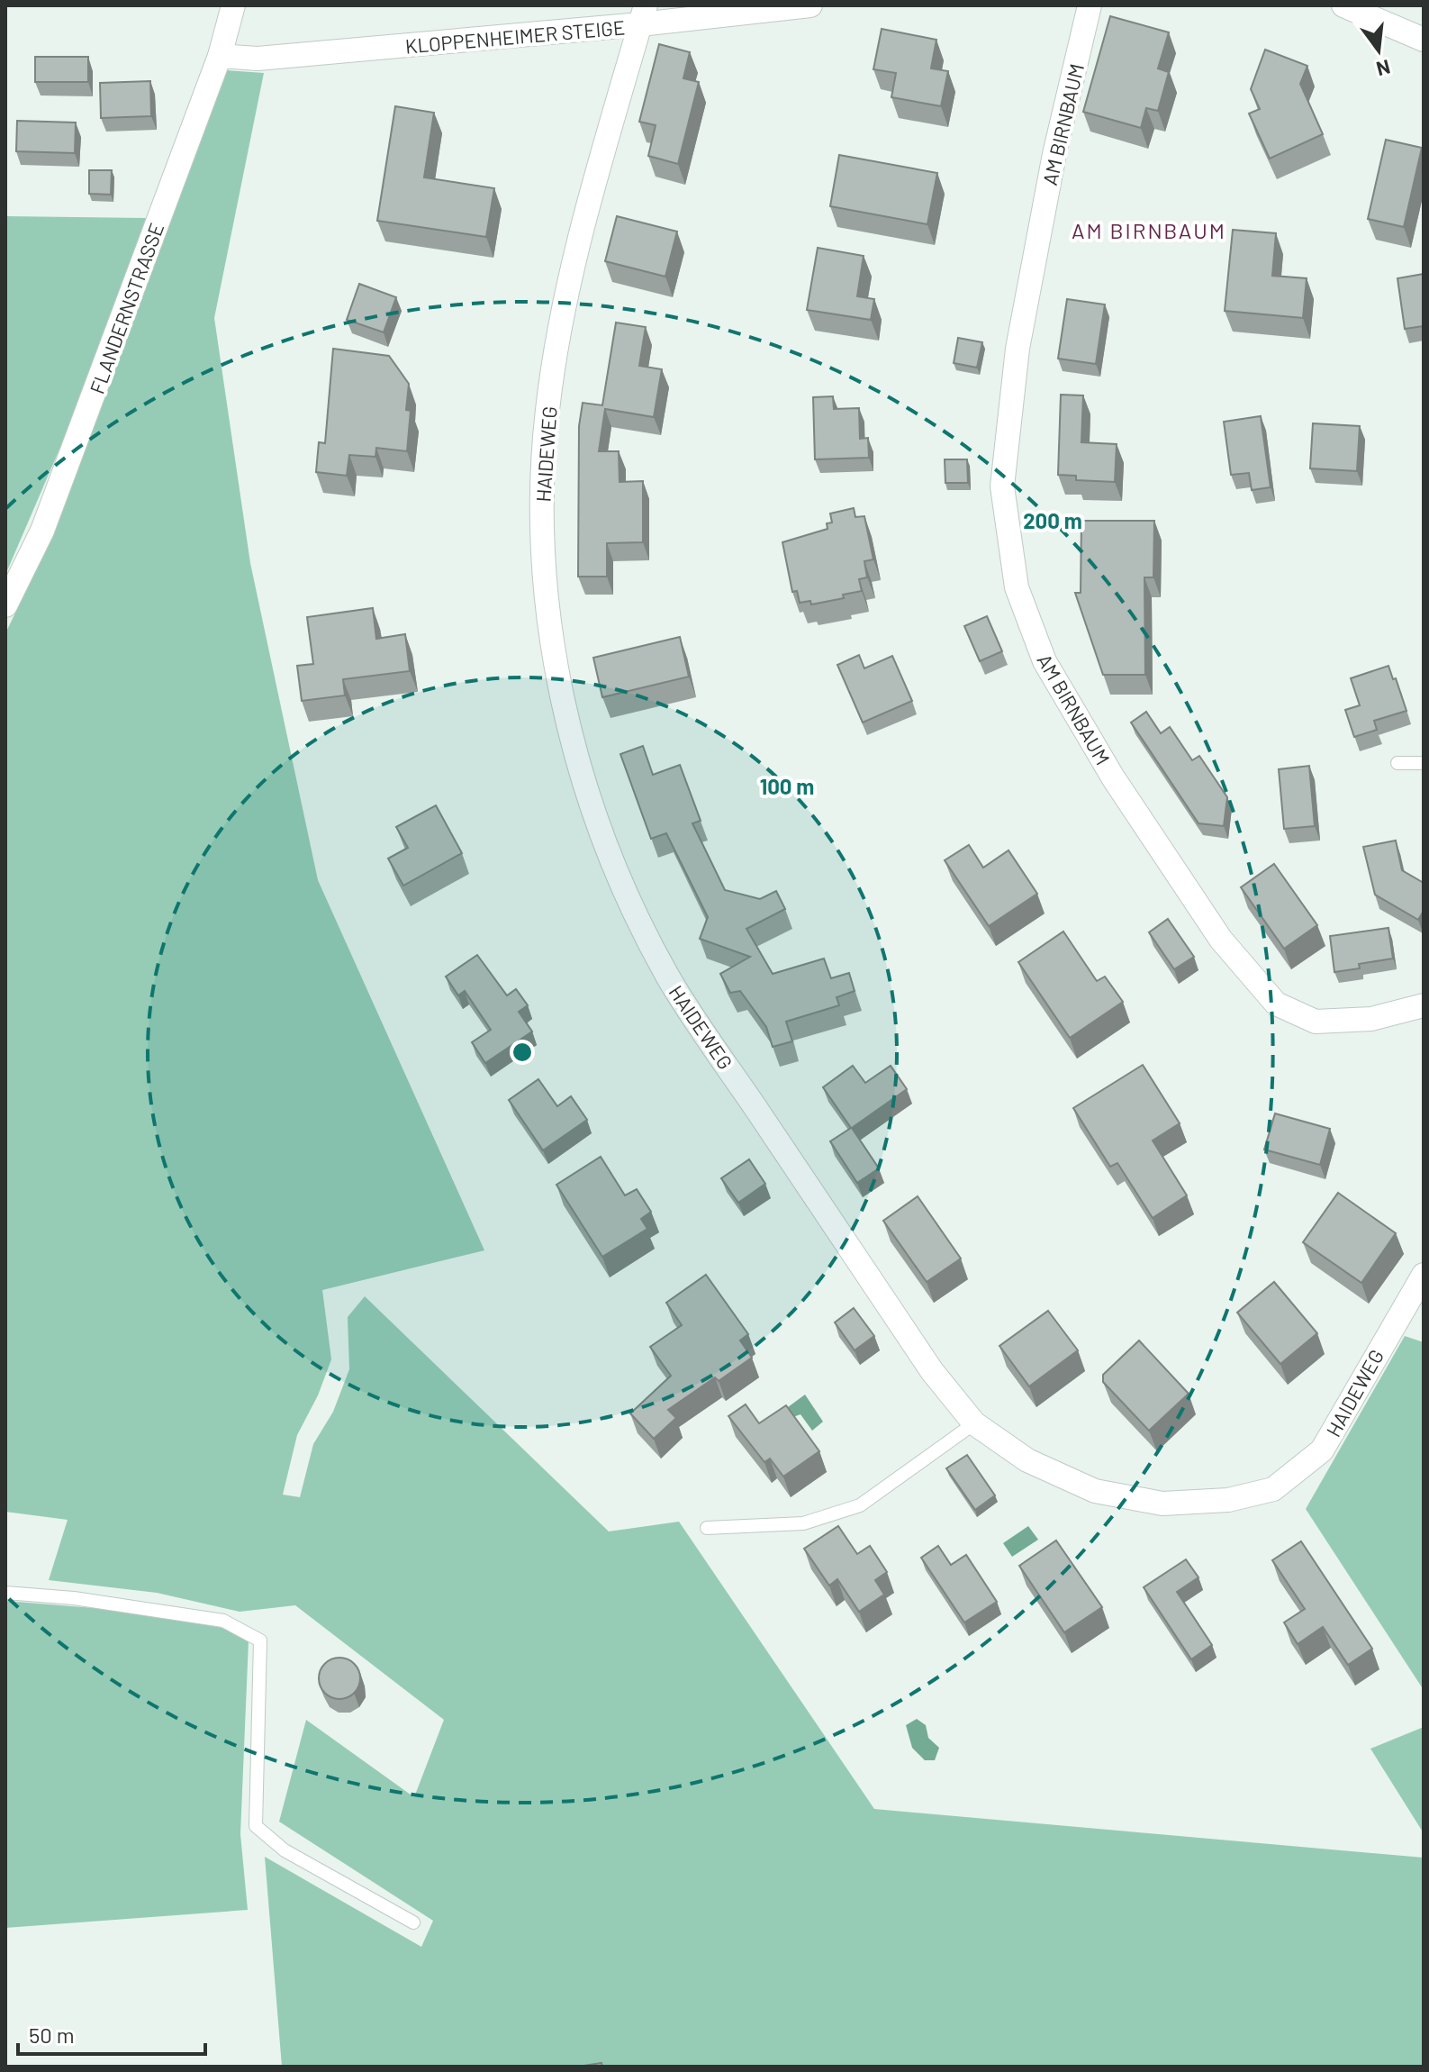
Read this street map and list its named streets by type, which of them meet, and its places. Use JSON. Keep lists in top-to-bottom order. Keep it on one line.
{"streets":{"street":["KLOPPENHEIMER STEIGE","AM BIRNBAUM","FLANDERNSTRASSE","HAIDEWEG"]},"crossings":[["KLOPPENHEIMER STEIGE","FLANDERNSTRASSE"],["KLOPPENHEIMER STEIGE","HAIDEWEG"]],"districts":["AM BIRNBAUM"],"scale_bar":"50 m","north":"bottom","rings":["200 m","100 m"]}
